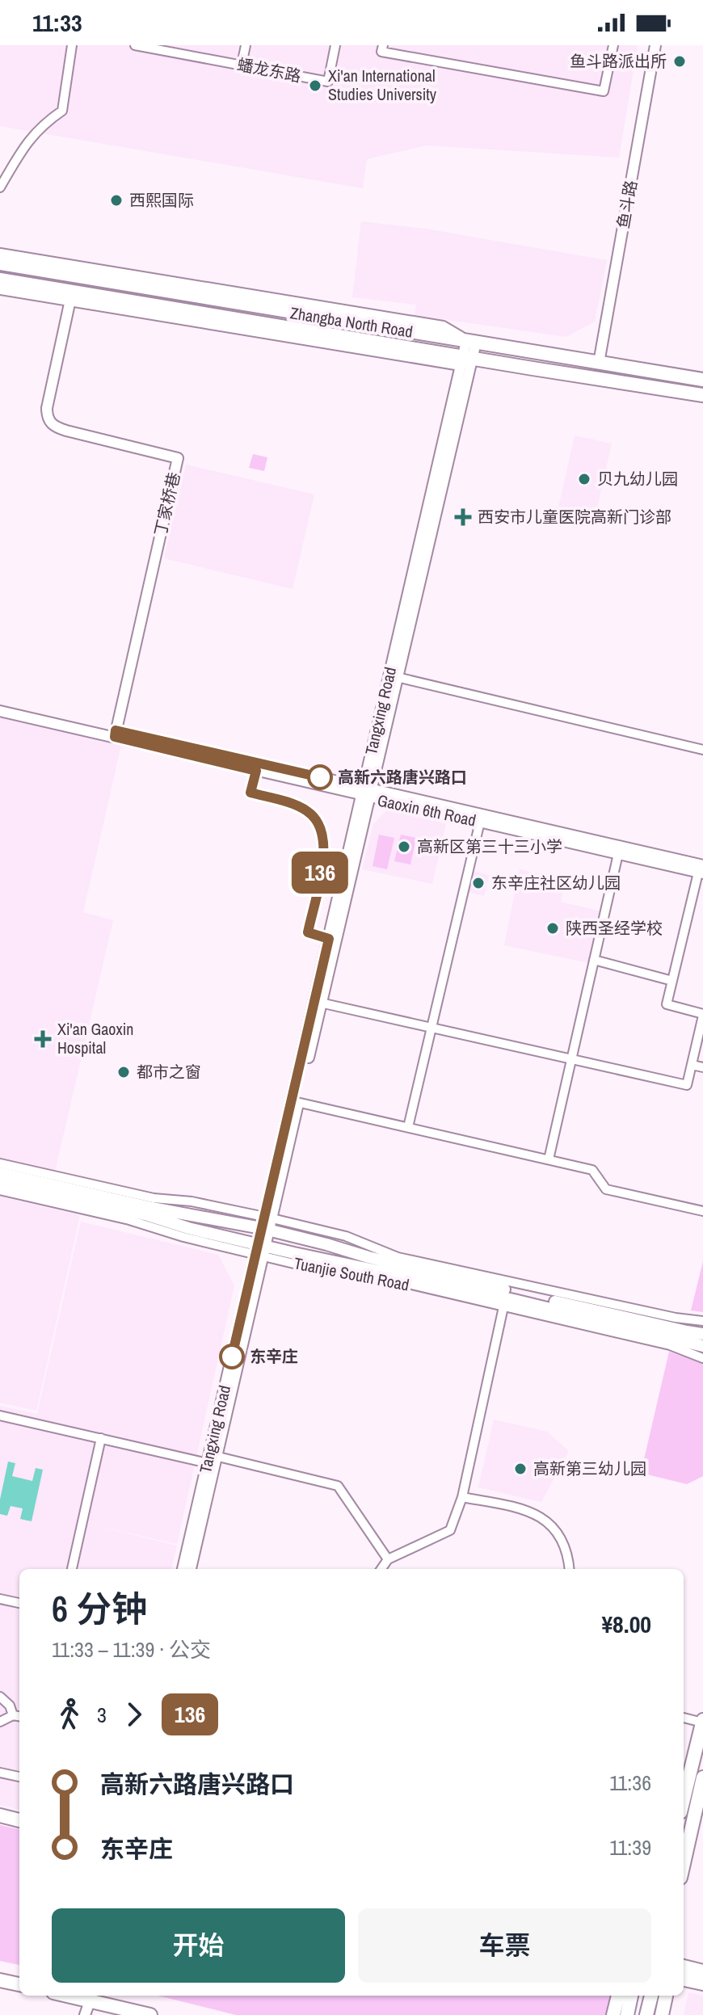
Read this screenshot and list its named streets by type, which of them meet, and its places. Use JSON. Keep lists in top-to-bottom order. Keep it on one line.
{"streets":{"main road":["Zhangba North Road","Tuanjie South Road"],"street":["蟠龙东路","鱼斗路","丁家桥巷","Tangxing Road","Gaoxin 6th Road"]},"crossings":[["鱼斗路","Zhangba North Road"],["Zhangba North Road","丁家桥巷"],["Zhangba North Road","Tangxing Road"],["丁家桥巷","Gaoxin 6th Road"],["Tangxing Road","Gaoxin 6th Road"],["Tangxing Road","Tuanjie South Road"]],"places":{"other":["鱼斗路派出所","Xi'an International Studies University","西熙国际","贝九幼儿园","高新六路唐兴路口","高新区第三十三小学","东辛庄社区幼儿园","陕西圣经学校","都市之窗","东辛庄","高新第三幼儿园"],"health":["西安市儿童医院高新门诊部","Xi'an Gaoxin Hospital"]},"lines":["bus line 136"],"page":{"status":"11:33","on_map":"136","heading":["6 分钟","11:33 – 11:39 · 公交","¥8.00"],"legs":["3","136"],"list":[{"name":"高新六路唐兴路口","value":"11:36"},{"name":"东辛庄","value":"11:39"}],"buttons":["开始","车票"]}}
